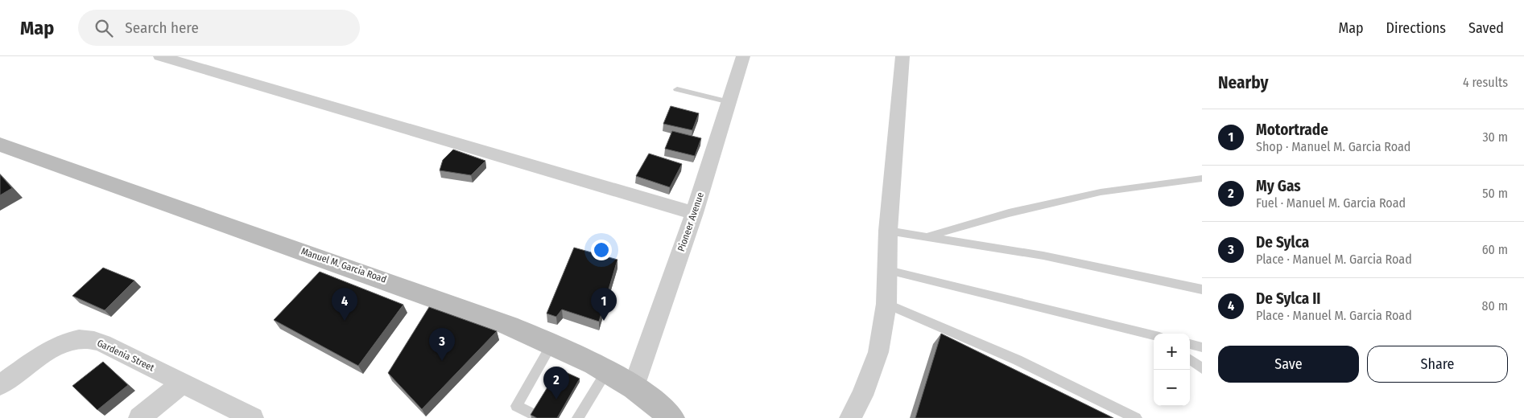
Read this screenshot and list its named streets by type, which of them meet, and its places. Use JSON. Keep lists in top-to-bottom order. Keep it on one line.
{"streets":{"main road":["Manuel M. Garcia Road"],"street":["Pioneer Avenue","Gardenia Street"]},"crossings":[["Pioneer Avenue","Manuel M. Garcia Road"]],"page":{"header":"Map","search":"Search here","nav":["Map","Directions","Saved"],"heading":["Nearby","4 results"],"list":[{"mark":"1","name":"Motortrade","note":"Shop · Manuel M. Garcia Road","value":"30 m"},{"mark":"2","name":"My Gas","note":"Fuel · Manuel M. Garcia Road","value":"50 m"},{"mark":"3","name":"De Sylca","note":"Place · Manuel M. Garcia Road","value":"60 m"},{"mark":"4","name":"De Sylca II","note":"Place · Manuel M. Garcia Road","value":"80 m"}],"pins":["1","4","3","2"],"map_buttons":["+","−"],"buttons":["Save","Share"]}}
